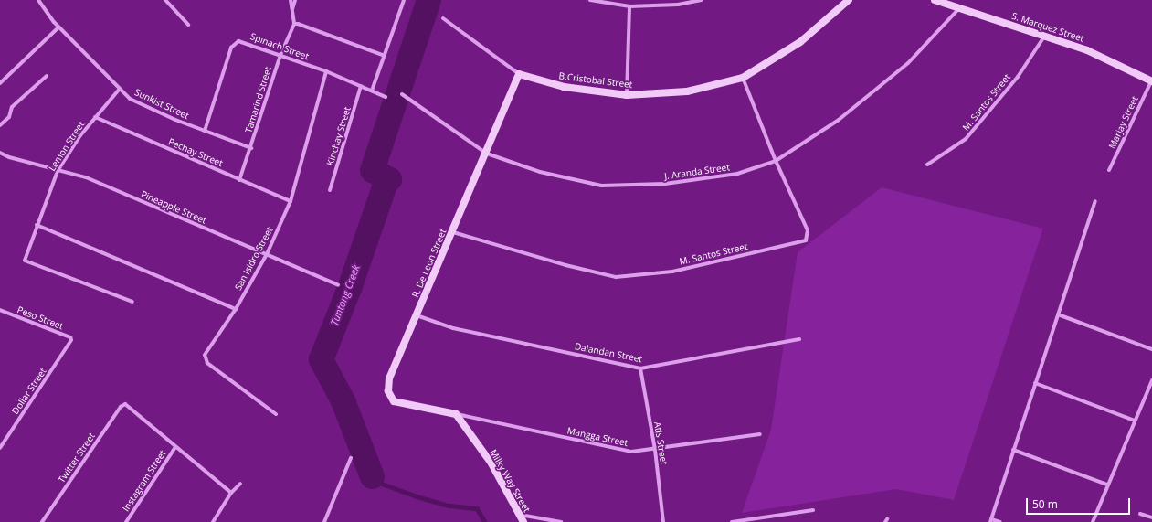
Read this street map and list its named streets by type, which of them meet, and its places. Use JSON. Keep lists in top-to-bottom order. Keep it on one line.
{"streets":{"street":["S. Marquez Street","Spinach Street","B.Cristobal Street","Tamarind Street","M. Santos Street","Sunkist Street","Marjay Street","Kinchay Street","Lemon Street","Pechay Street","J. Aranda Street","Pineapple Street","San Isidro Street","R. De Leon Street","Peso Street","Dalandan Street","Dollar Street","Mangga Street","Atis Street","Twitter Street","Instagram Street","Milky Way Street"]},"crossings":[["S. Marquez Street","M. Santos Street"],["S. Marquez Street","Marjay Street"],["S. Marquez Street","J. Aranda Street"],["Spinach Street","Tamarind Street"],["Spinach Street","Sunkist Street"],["Spinach Street","Kinchay Street"],["Spinach Street","San Isidro Street"],["B.Cristobal Street","M. Santos Street"],["B.Cristobal Street","R. De Leon Street"],["Tamarind Street","Sunkist Street"],["Tamarind Street","Pechay Street"],["M. Santos Street","J. Aranda Street"],["M. Santos Street","R. De Leon Street"],["Sunkist Street","Lemon Street"],["Lemon Street","Pechay Street"],["Lemon Street","Pineapple Street"],["Pechay Street","San Isidro Street"],["J. Aranda Street","R. De Leon Street"],["Pineapple Street","San Isidro Street"],["R. De Leon Street","Dalandan Street"],["R. De Leon Street","Mangga Street"],["R. De Leon Street","Milky Way Street"],["Peso Street","Dollar Street"],["Dalandan Street","Atis Street"],["Mangga Street","Atis Street"],["Mangga Street","Milky Way Street"],["Twitter Street","Instagram Street"]],"water":["Tuntong Creek"],"scale_bar":"50 m"}
